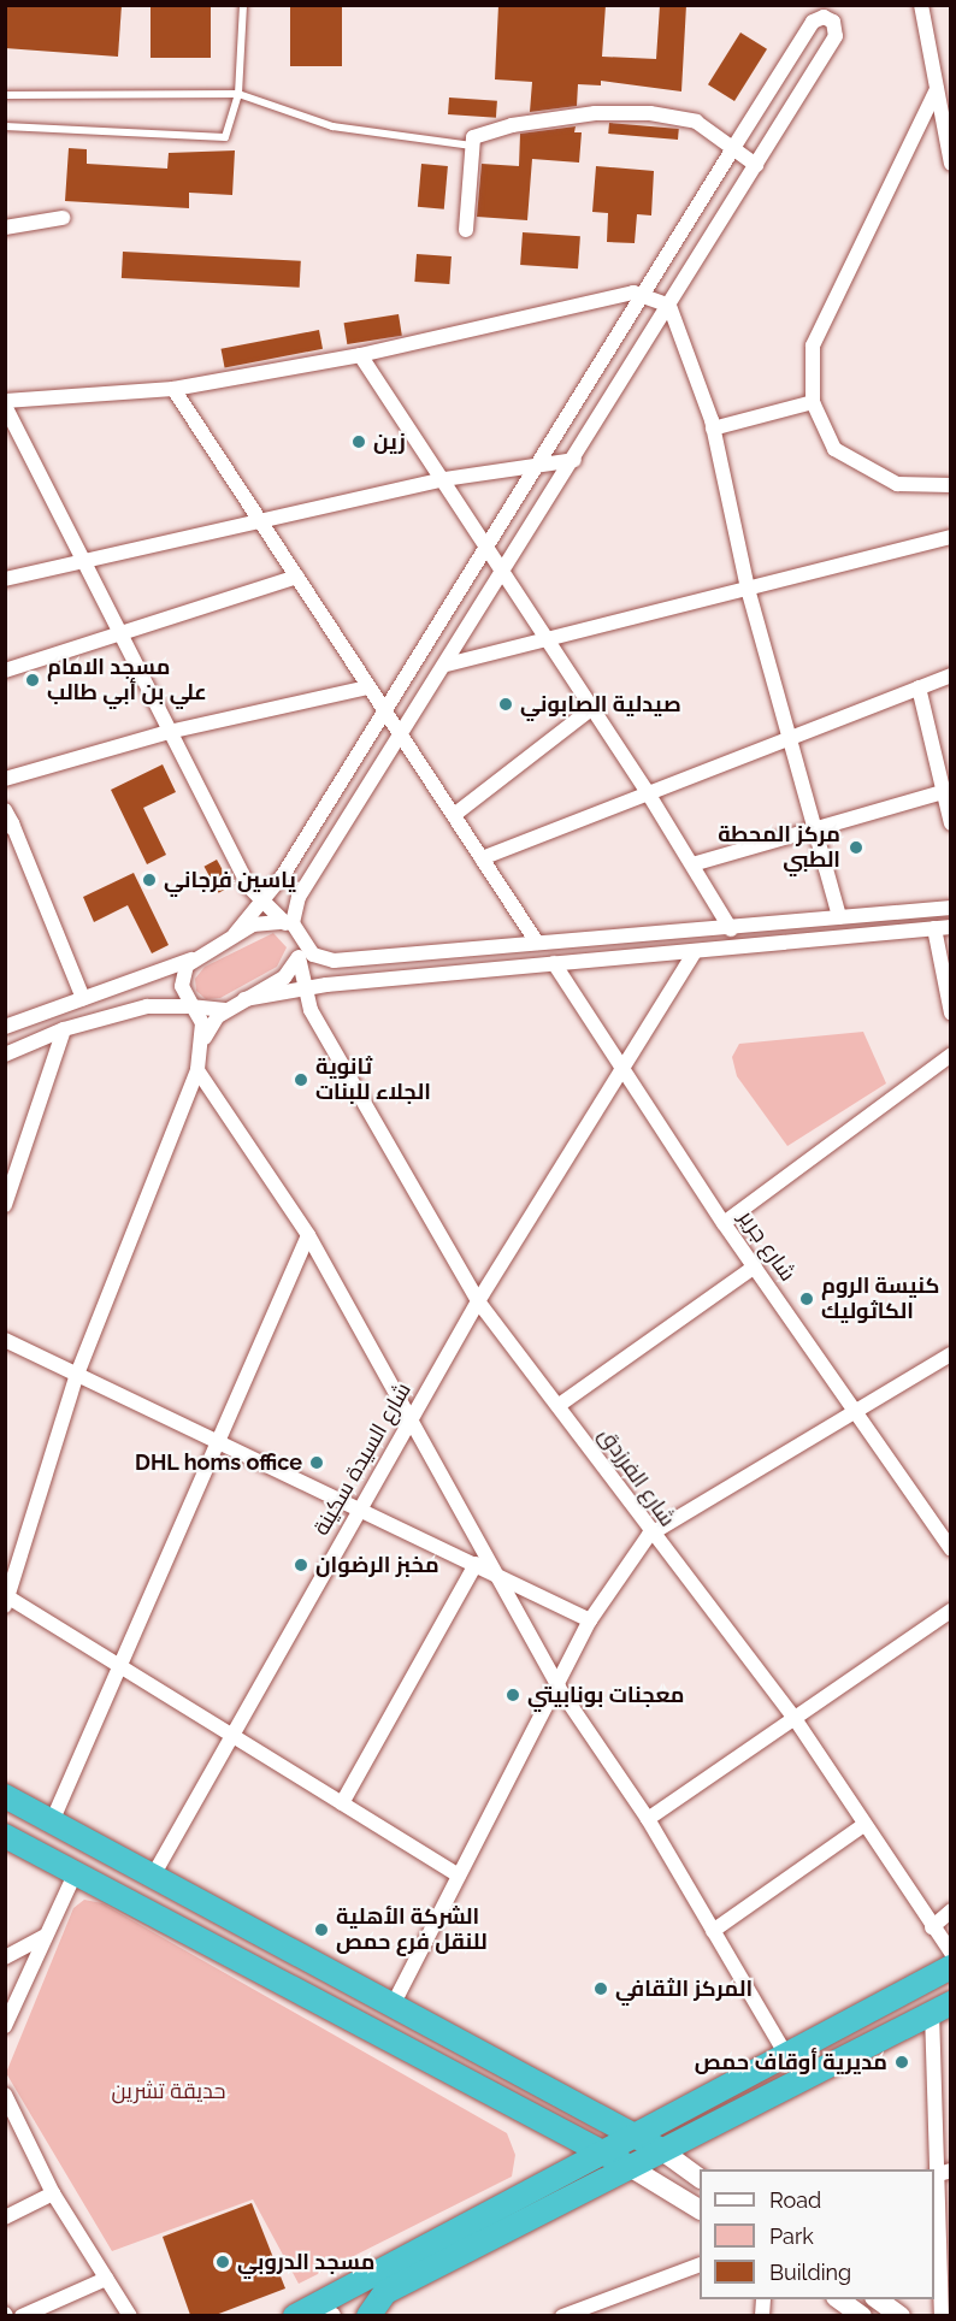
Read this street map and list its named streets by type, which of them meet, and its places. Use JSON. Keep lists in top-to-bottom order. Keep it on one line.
{"streets":{"street":["شارع جرير","شارع السيدة سكينة","شارع الفرزدق"]},"crossings":[["شارع جرير","شارع السيدة سكينة"],["شارع السيدة سكينة","شارع الفرزدق"]],"parks":["حديقة تشرين"],"places":["زين","مسجد الامام علي بن أبي طالب","صيدلية الصابوني","مركز المحطة الطبي","ياسين فرجاني","ثانوية الجلاء للبنات","كنيسة الروم الكاثوليك","DHL homs office","مخبز الرضوان","معجنات بونابيتي","الشركة الأهلية للنقل فرع حمص","المركز الثقافي","مديرية أوقاف حمص","مسجد الدروبي"],"legend":["Road","Park","Building"]}
